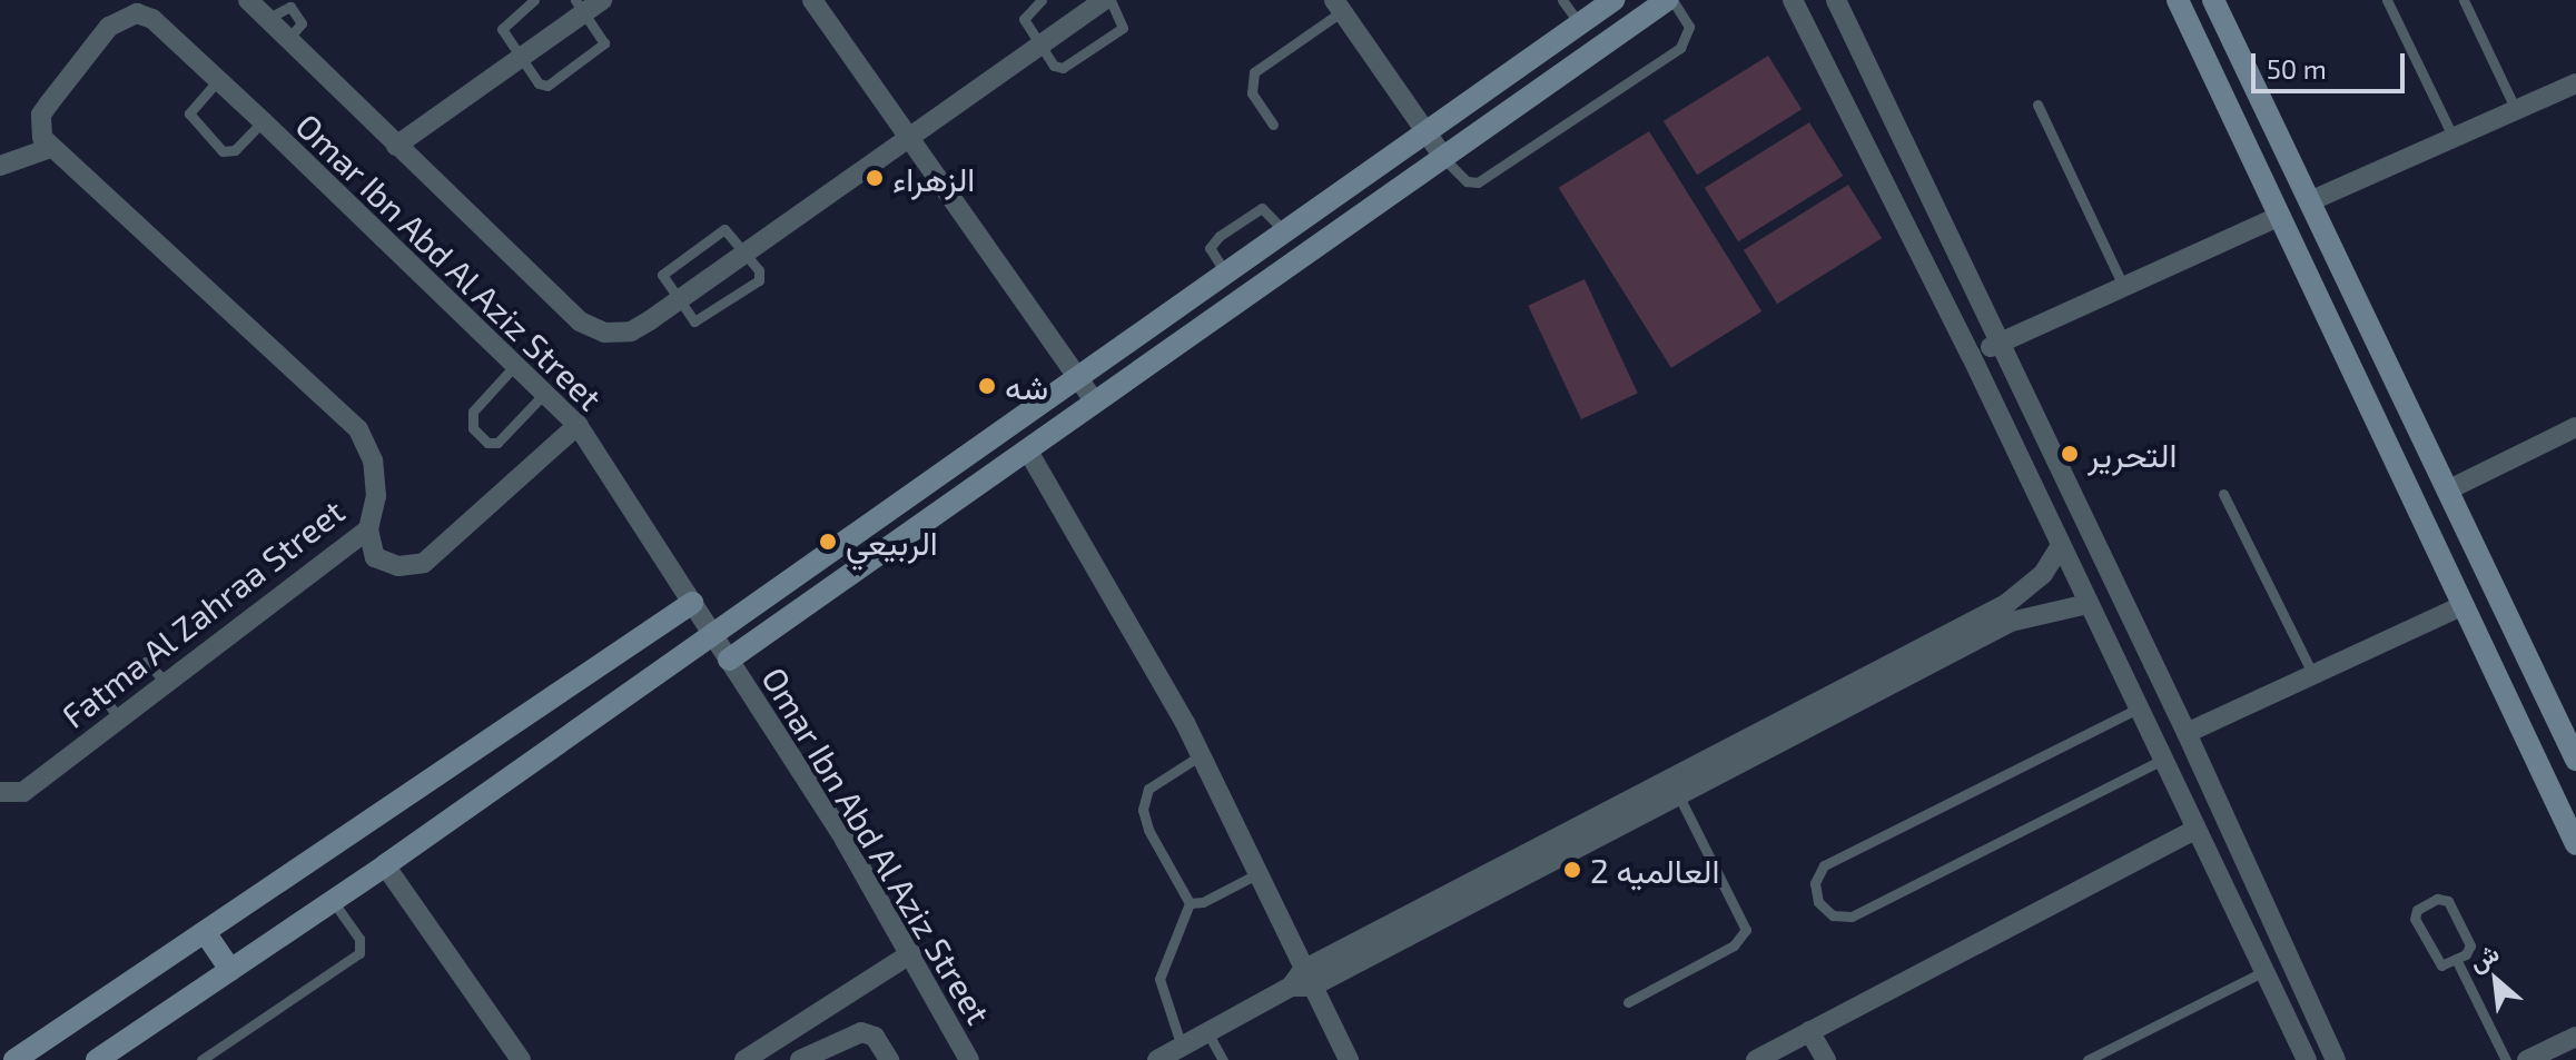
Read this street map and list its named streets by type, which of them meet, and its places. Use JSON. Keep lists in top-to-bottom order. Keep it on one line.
{"streets":{"street":["Omar Ibn Abd Al Aziz Street","Fatma Al Zahraa Street"]},"crossings":[["Omar Ibn Abd Al Aziz Street","Fatma Al Zahraa Street"]],"places":["الزهراء","شه","التحرير","الربيعي","العالميه 2"],"scale_bar":"50 m","north":"top left"}
